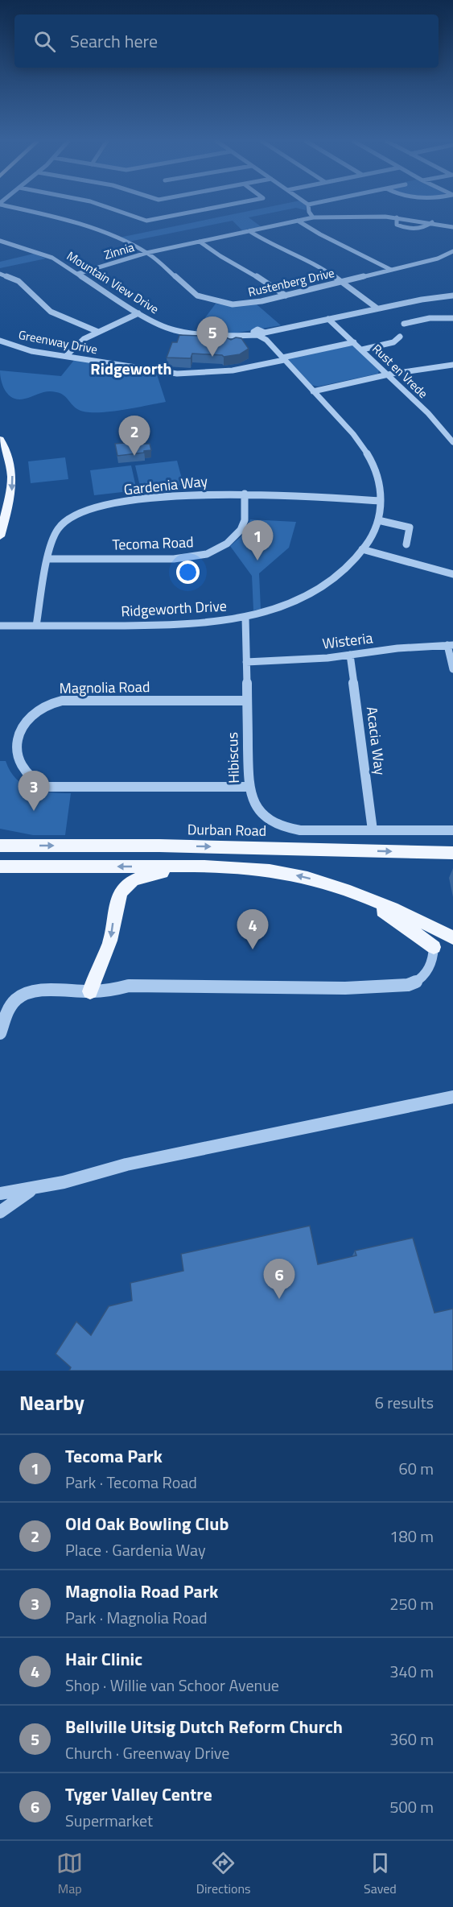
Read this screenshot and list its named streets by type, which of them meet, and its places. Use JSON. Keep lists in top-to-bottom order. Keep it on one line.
{"streets":{"main road":["Durban Road"],"street":["Zinnia","Mountain View Drive","Rustenberg Drive","Greenway Drive","Rust en Vrede","Gardenia Way","Tecoma Road","Ridgeworth Drive","Wisteria","Magnolia Road","Acacia Way","Hibiscus"]},"crossings":[["Zinnia","Mountain View Drive"],["Zinnia","Rustenberg Drive"],["Mountain View Drive","Rust en Vrede"],["Mountain View Drive","Ridgeworth Drive"],["Greenway Drive","Rust en Vrede"],["Greenway Drive","Ridgeworth Drive"],["Gardenia Way","Tecoma Road"],["Gardenia Way","Ridgeworth Drive"],["Ridgeworth Drive","Hibiscus"],["Wisteria","Acacia Way"],["Wisteria","Hibiscus"],["Magnolia Road","Hibiscus"],["Acacia Way","Hibiscus"]],"districts":["Ridgeworth"],"page":{"search":"Search here","pins":["5","2","1","3","4","6"],"heading":["Nearby","6 results"],"list":[{"mark":"1","name":"Tecoma Park","note":"Park · Tecoma Road","value":"60 m"},{"mark":"2","name":"Old Oak Bowling Club","note":"Place · Gardenia Way","value":"180 m"},{"mark":"3","name":"Magnolia Road Park","note":"Park · Magnolia Road","value":"250 m"},{"mark":"4","name":"Hair Clinic","note":"Shop · Willie van Schoor Avenue","value":"340 m"},{"mark":"5","name":"Bellville Uitsig Dutch Reform Church","note":"Church · Greenway Drive","value":"360 m"},{"mark":"6","name":"Tyger Valley Centre","note":"Supermarket","value":"500 m"}],"nav":["Map","Directions","Saved"]}}
